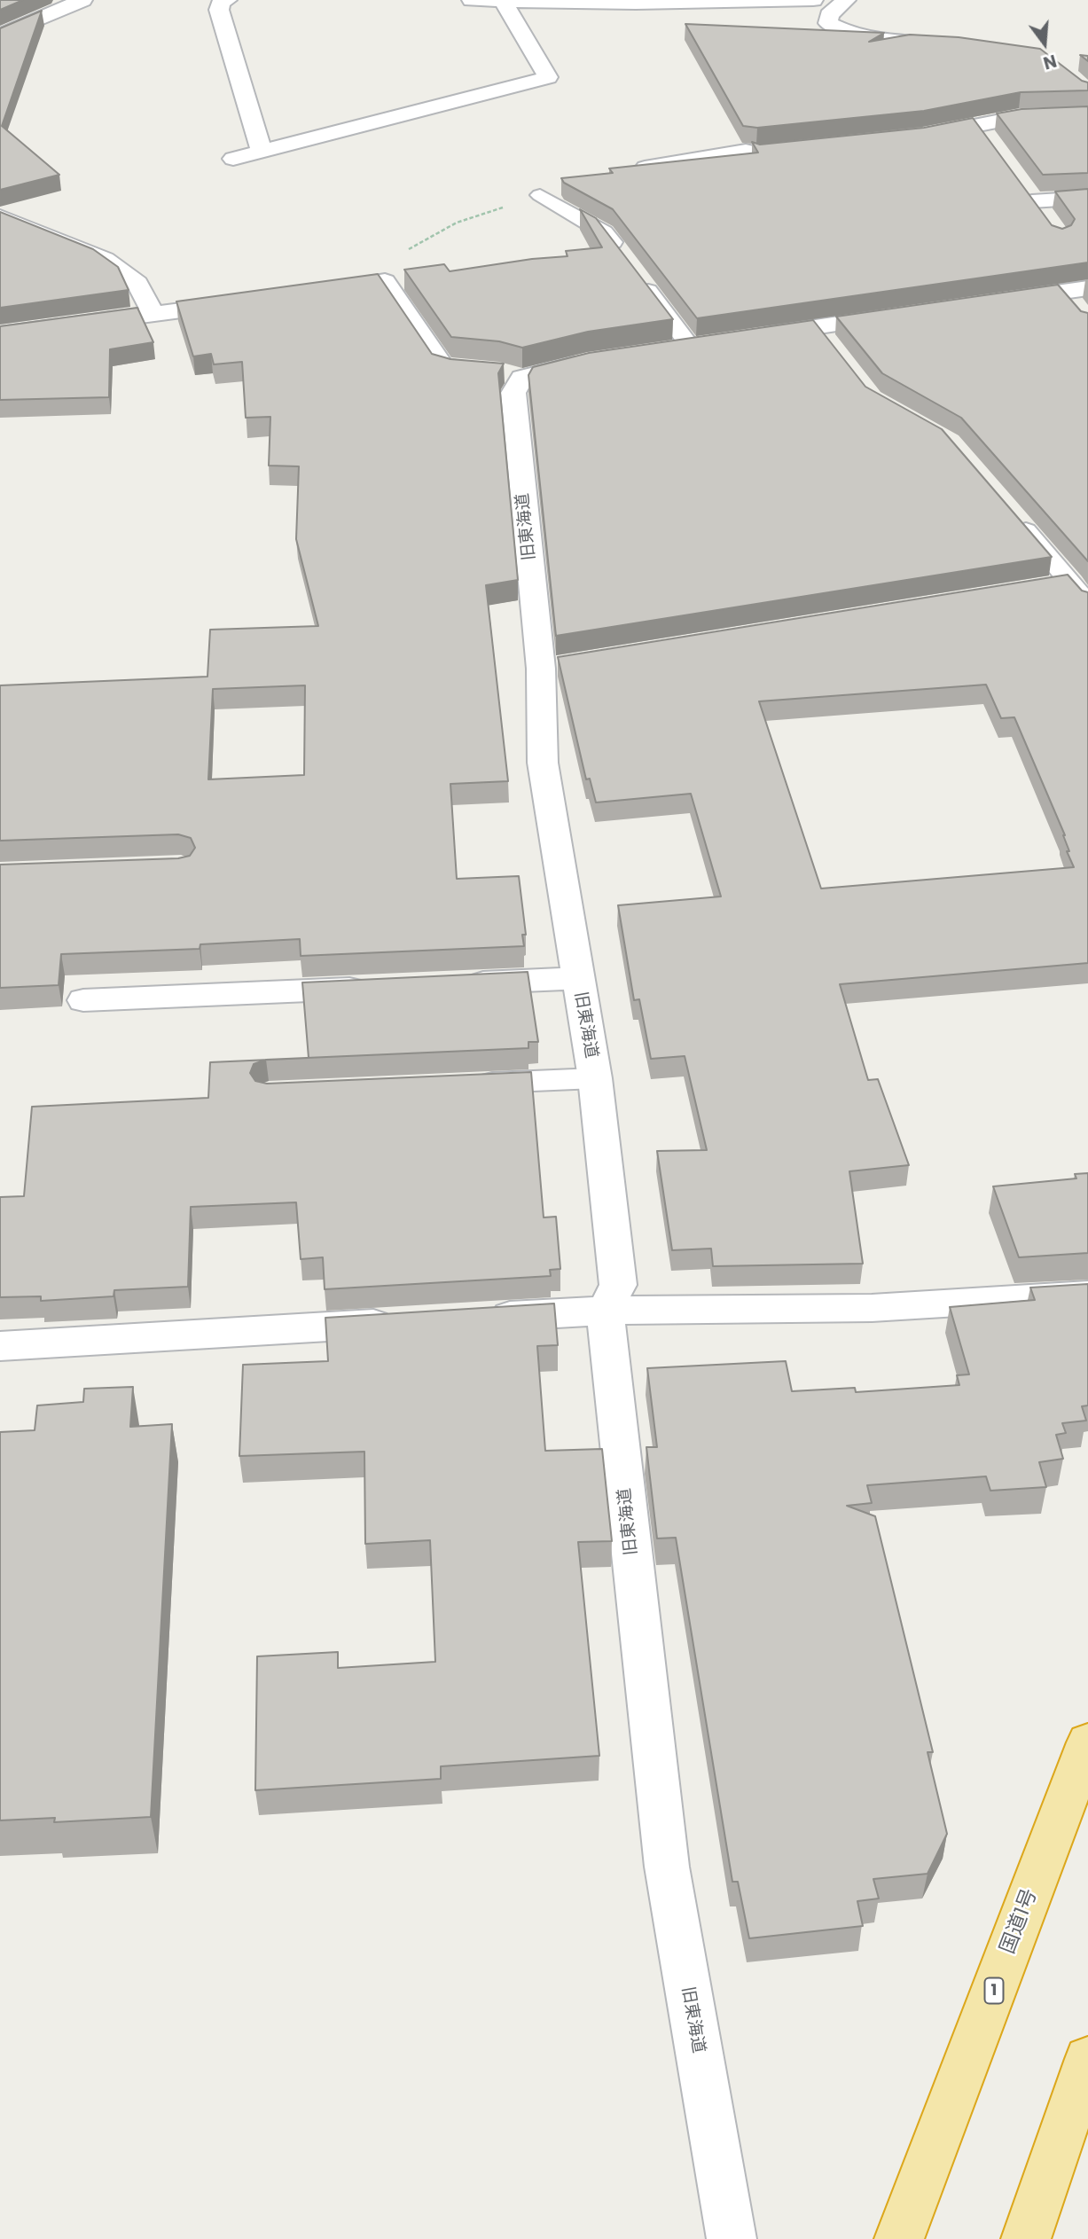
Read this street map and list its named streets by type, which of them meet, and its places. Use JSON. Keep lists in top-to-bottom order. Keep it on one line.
{"streets":{"highway":["国道1号","1"],"street":["旧東海道"]},"north":"bottom"}
